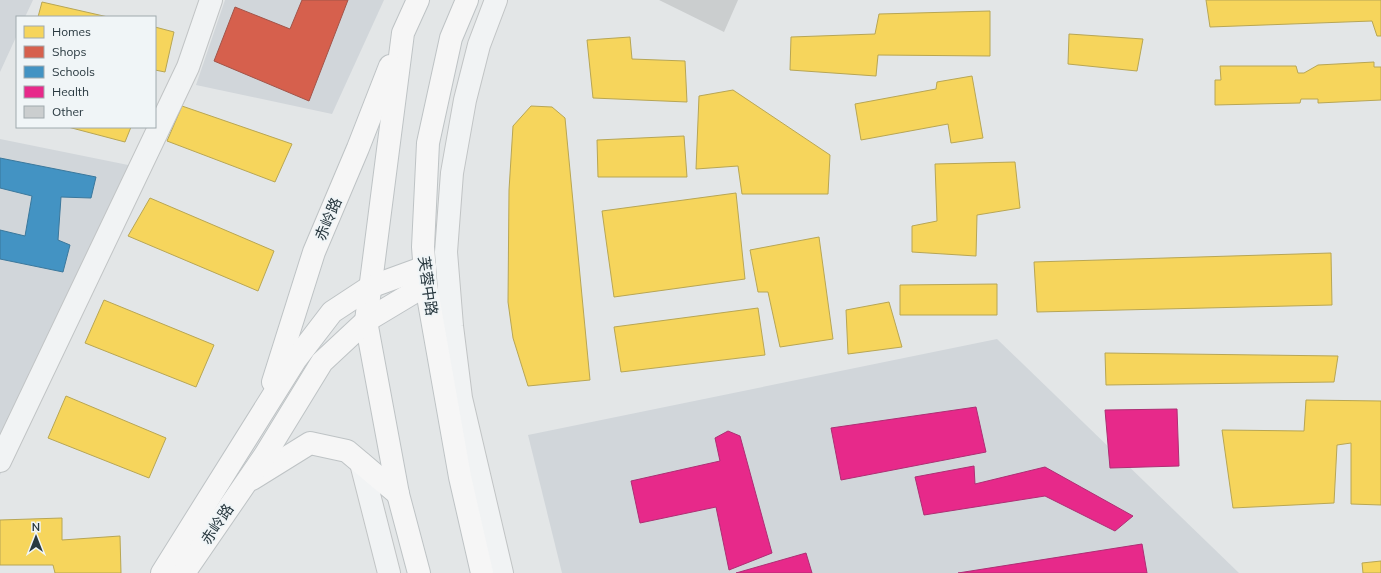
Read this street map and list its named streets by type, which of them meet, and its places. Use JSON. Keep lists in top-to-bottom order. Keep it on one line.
{"streets":{"main road":["赤岭路","芙蓉中路"]},"crossings":[["赤岭路","芙蓉中路"]],"legend":["Homes","Shops","Schools","Health","Other"],"north":"top"}
